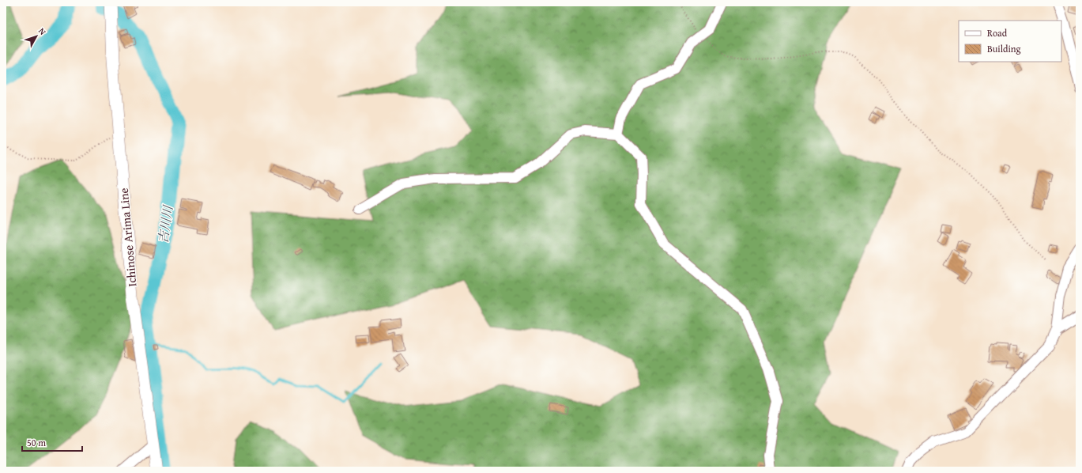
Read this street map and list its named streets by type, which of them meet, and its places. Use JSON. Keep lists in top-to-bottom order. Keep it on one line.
{"streets":{"main road":["Ichinose Arima Line"]},"water":["吉川川"],"legend":["Road","Building"],"scale_bar":"50 m","north":"top right"}
